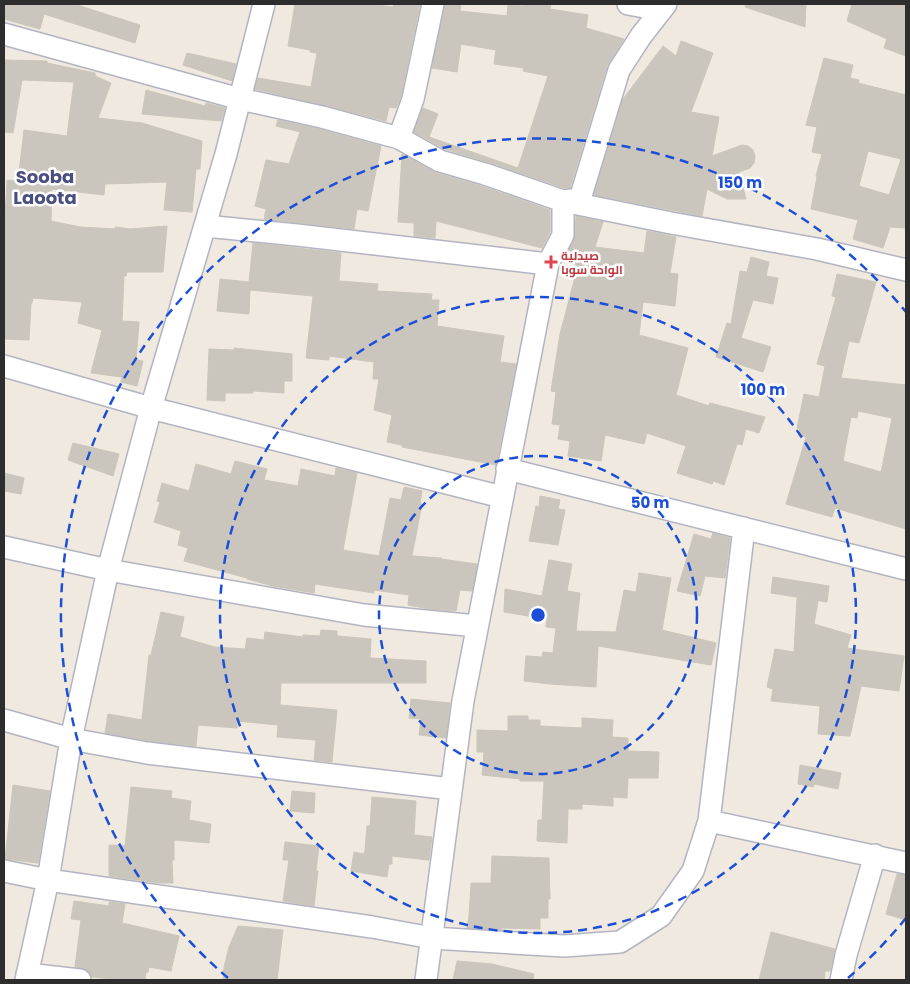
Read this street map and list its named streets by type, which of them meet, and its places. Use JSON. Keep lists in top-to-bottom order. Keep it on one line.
{"districts":["Sooba Laoota"],"places":{"health":["صيدلية الواحة سوبا"]},"rings":["150 m","100 m","50 m"]}
